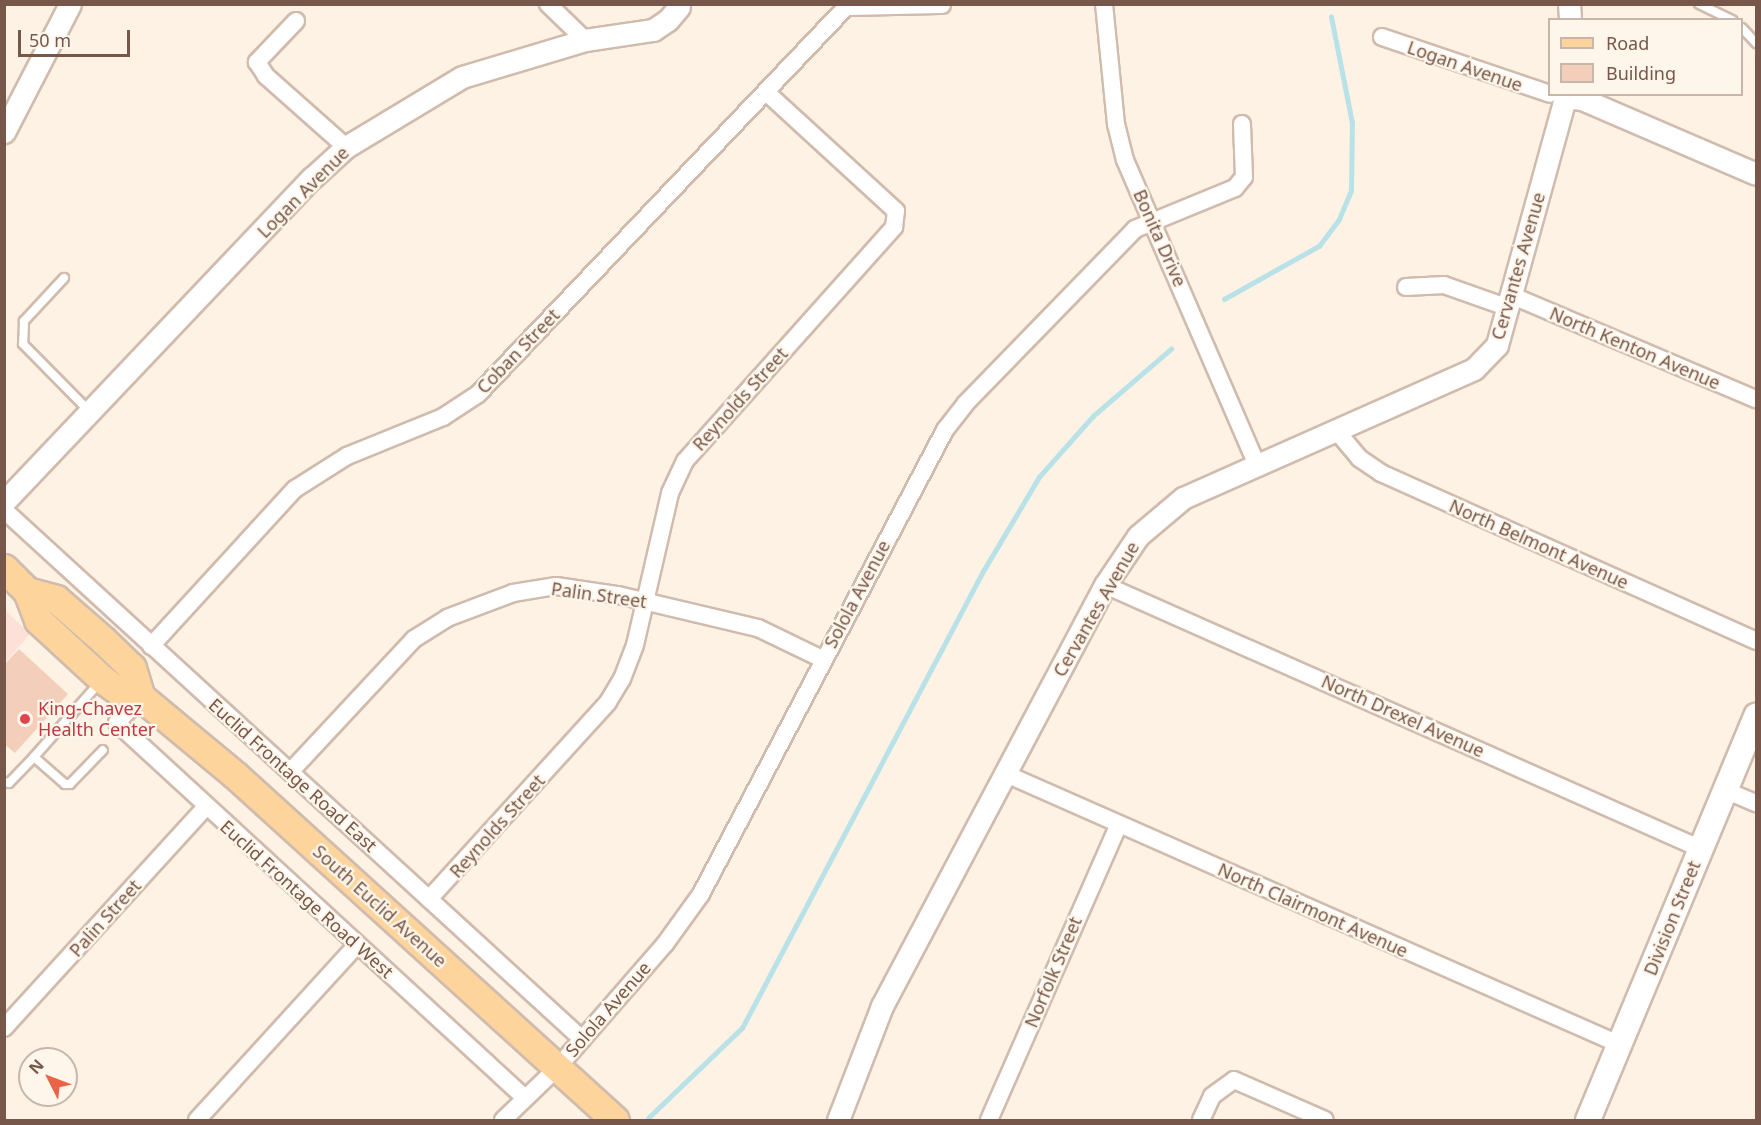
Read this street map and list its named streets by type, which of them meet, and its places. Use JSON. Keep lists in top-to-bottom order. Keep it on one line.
{"streets":{"main road":["South Euclid Avenue","Division Street"],"street":["Logan Avenue","Bonita Drive","Cervantes Avenue","North Kenton Avenue","Coban Street","Reynolds Street","North Belmont Avenue","Solola Avenue","Palin Street","North Drexel Avenue","Euclid Frontage Road East","Euclid Frontage Road West","North Clairmont Avenue","Norfolk Street"]},"crossings":[["Bonita Drive","Cervantes Avenue"],["Bonita Drive","Solola Avenue"],["Cervantes Avenue","North Kenton Avenue"],["Cervantes Avenue","North Belmont Avenue"],["Cervantes Avenue","North Drexel Avenue"],["Cervantes Avenue","North Clairmont Avenue"],["Coban Street","Reynolds Street"],["Coban Street","Euclid Frontage Road East"],["Reynolds Street","Palin Street"],["Reynolds Street","Euclid Frontage Road East"],["Solola Avenue","Palin Street"],["Solola Avenue","Euclid Frontage Road East"],["Solola Avenue","Euclid Frontage Road West"],["Solola Avenue","South Euclid Avenue"],["Palin Street","Euclid Frontage Road East"],["Palin Street","Euclid Frontage Road West"],["North Drexel Avenue","Division Street"],["Euclid Frontage Road West","South Euclid Avenue"],["North Clairmont Avenue","Division Street"],["North Clairmont Avenue","Norfolk Street"]],"places":["King-Chavez Health Center"],"legend":["Road","Building"],"scale_bar":"50 m","north":"top left"}
